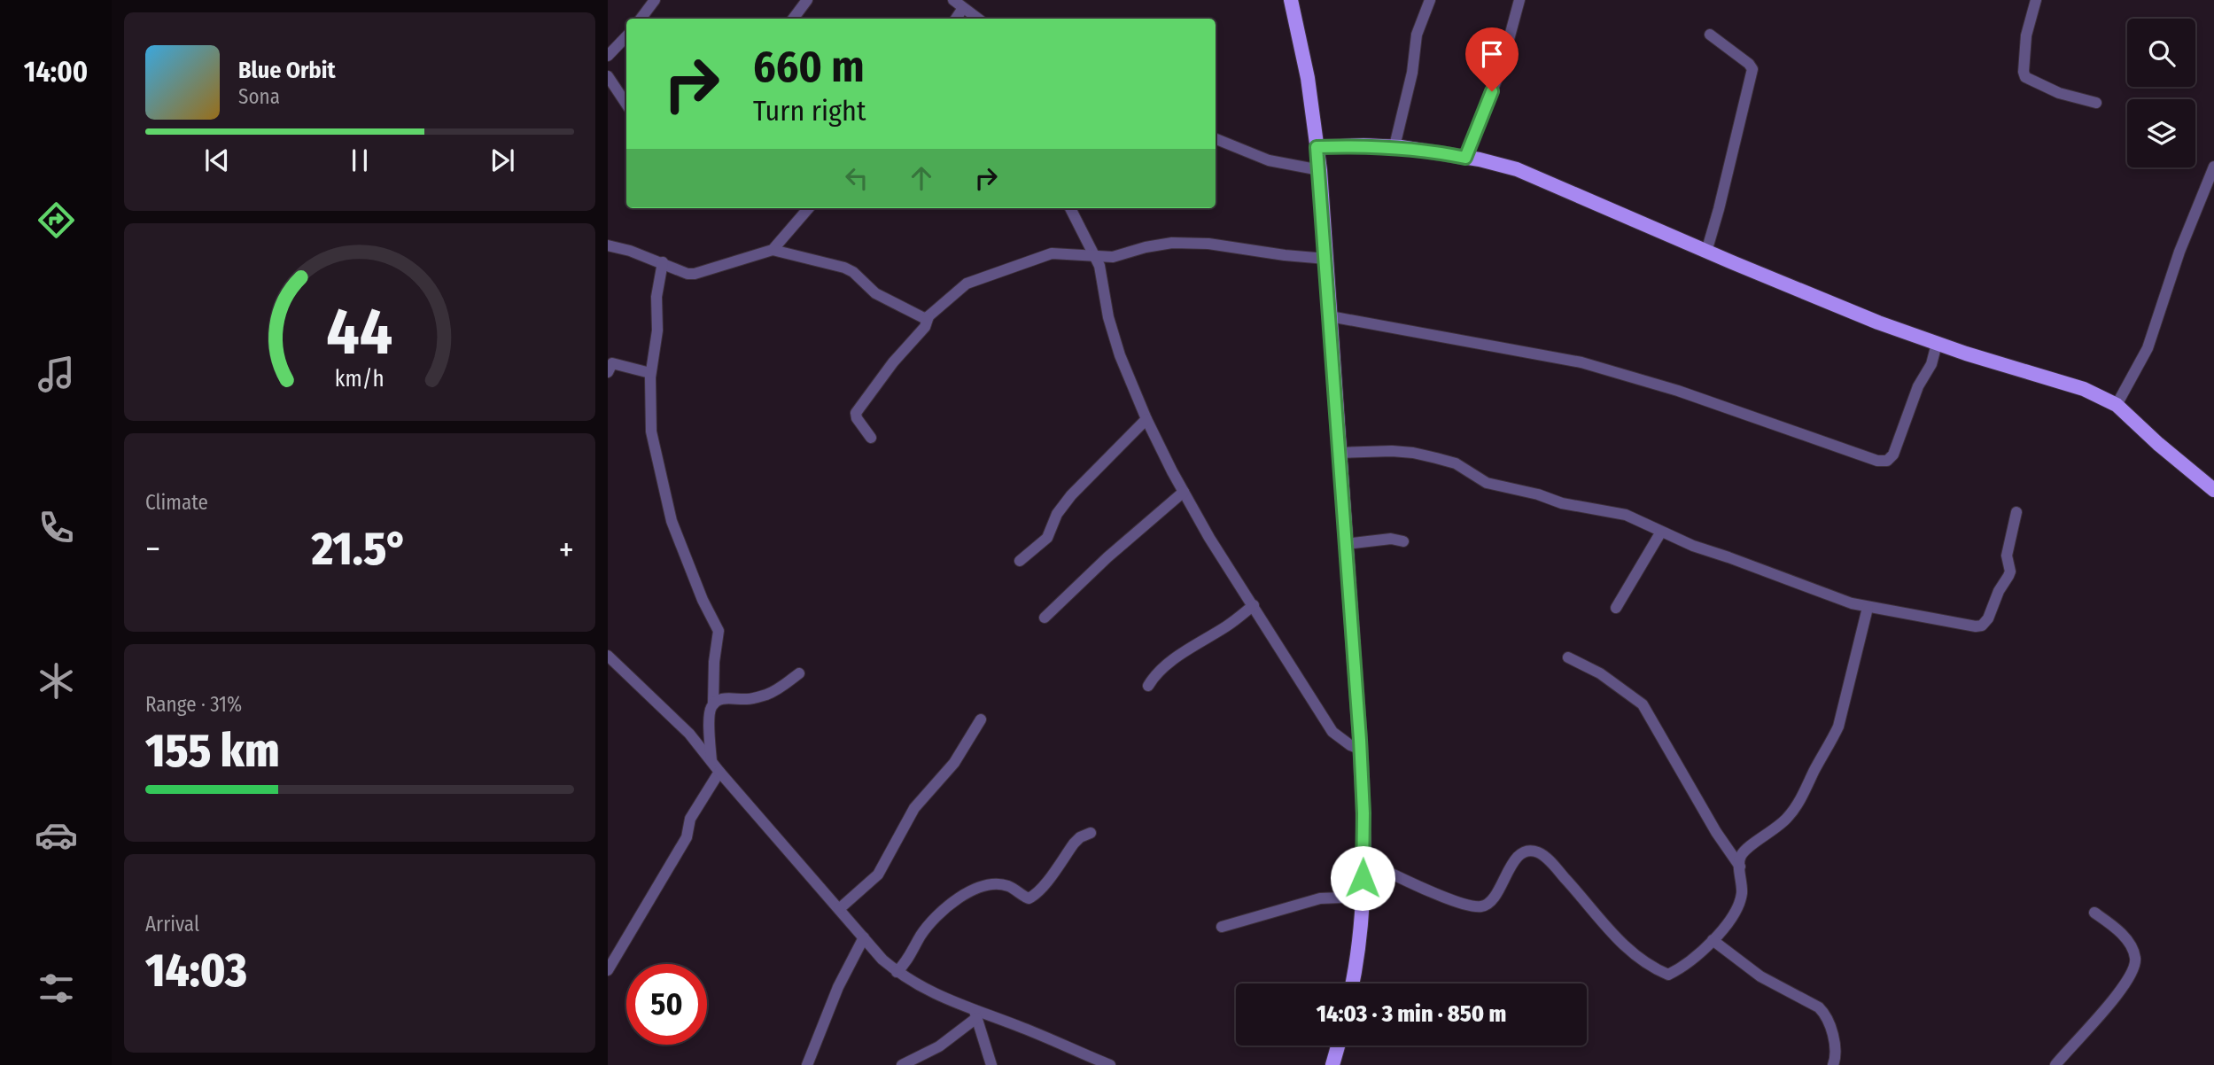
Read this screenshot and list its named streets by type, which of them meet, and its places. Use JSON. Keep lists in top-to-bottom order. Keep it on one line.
{"page":{"tabs":"14:00","turn":["660 m","Turn right"],"song":["Blue Orbit","Sona"],"tile":["Climate",["Range · 31%","155 km"],["Arrival","14:03"]],"heat":["−","21.5°","+"],"limit":"50","trip":"14:03 · 3 min · 850 m","gauge":["44","km/h"]}}
